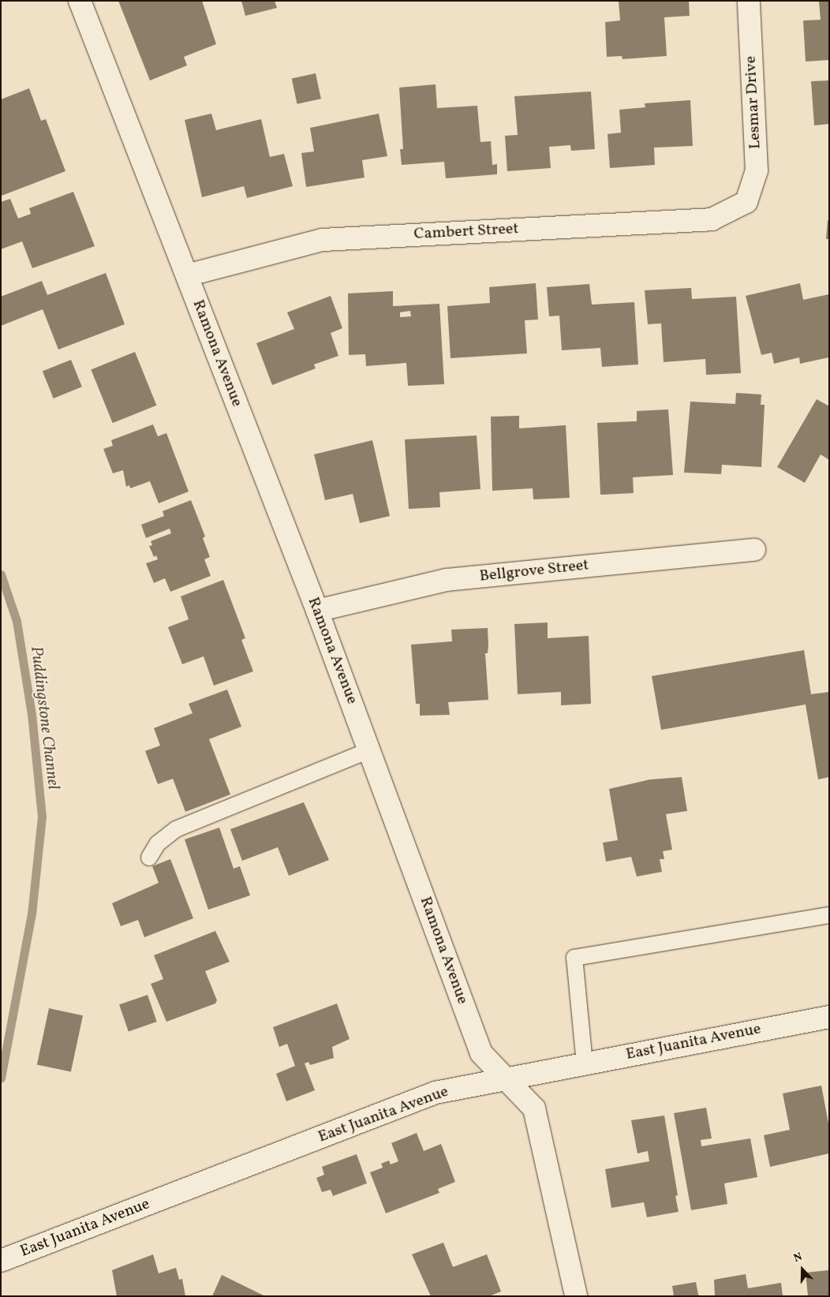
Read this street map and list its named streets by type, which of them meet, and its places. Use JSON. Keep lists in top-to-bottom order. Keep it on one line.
{"streets":{"street":["Lesmar Drive","Cambert Street","Ramona Avenue","Bellgrove Street","East Juanita Avenue"]},"crossings":[["Lesmar Drive","Cambert Street"],["Cambert Street","Ramona Avenue"],["Ramona Avenue","Bellgrove Street"],["Ramona Avenue","East Juanita Avenue"]],"water":["Puddingstone Channel"],"north":"top"}
